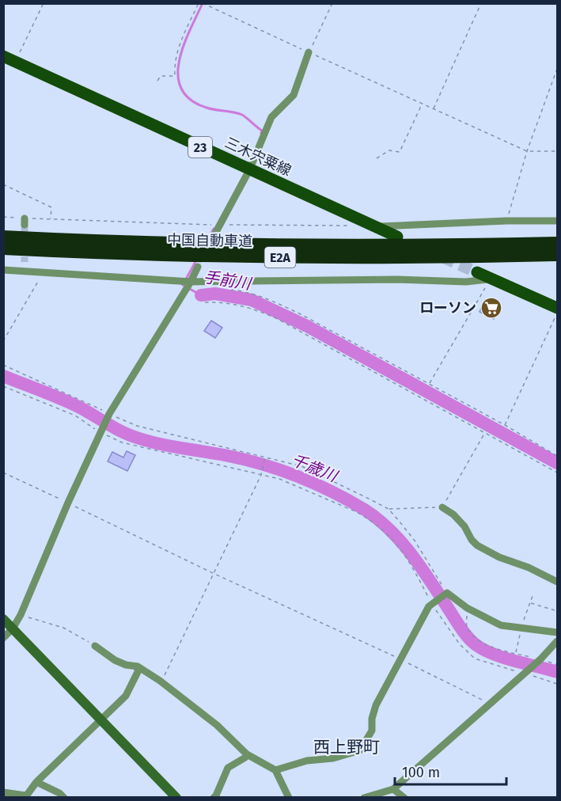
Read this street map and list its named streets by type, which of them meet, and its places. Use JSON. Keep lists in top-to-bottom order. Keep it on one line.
{"streets":{"highway":["中国自動車道","E2A"],"main road":["23","三木宍粟線"]},"districts":["西上野町"],"water":["手前川","千歳川"],"places":{"supermarket":["ローソン"]},"scale_bar":"100 m"}
